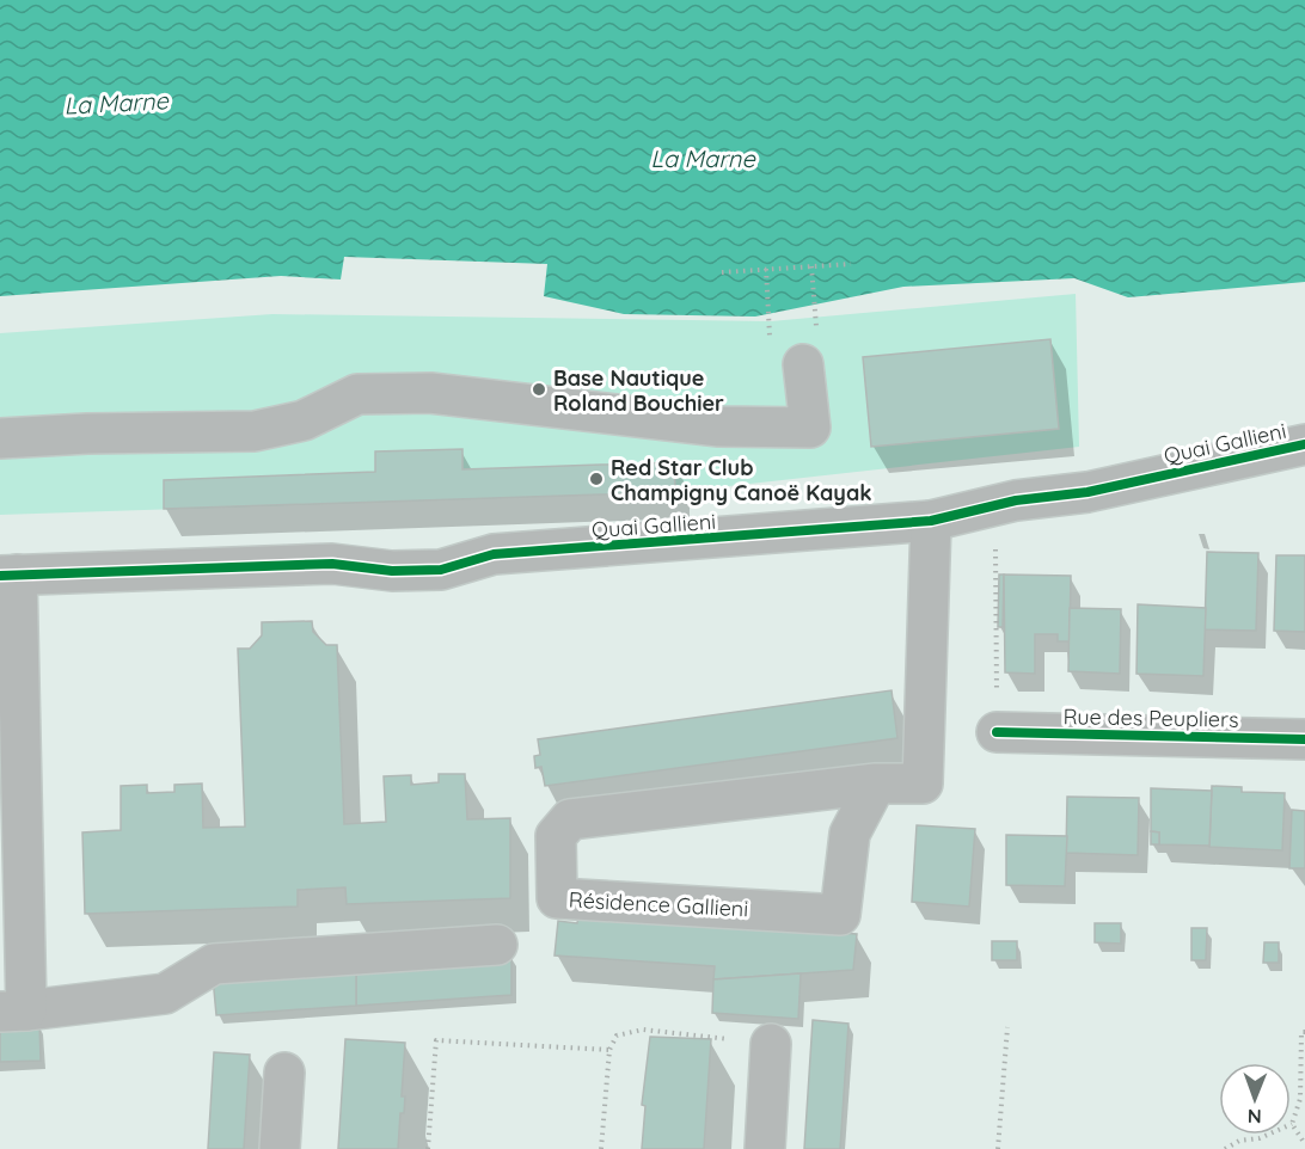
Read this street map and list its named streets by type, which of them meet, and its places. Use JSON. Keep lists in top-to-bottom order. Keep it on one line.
{"streets":{"street":["Quai Gallieni","Rue des Peupliers","Résidence Gallieni"]},"crossings":[["Quai Gallieni","Résidence Gallieni"]],"water":["La Marne"],"places":["Base Nautique Roland Bouchier","Red Star Club Champigny Canoë Kayak"],"north":"bottom"}
